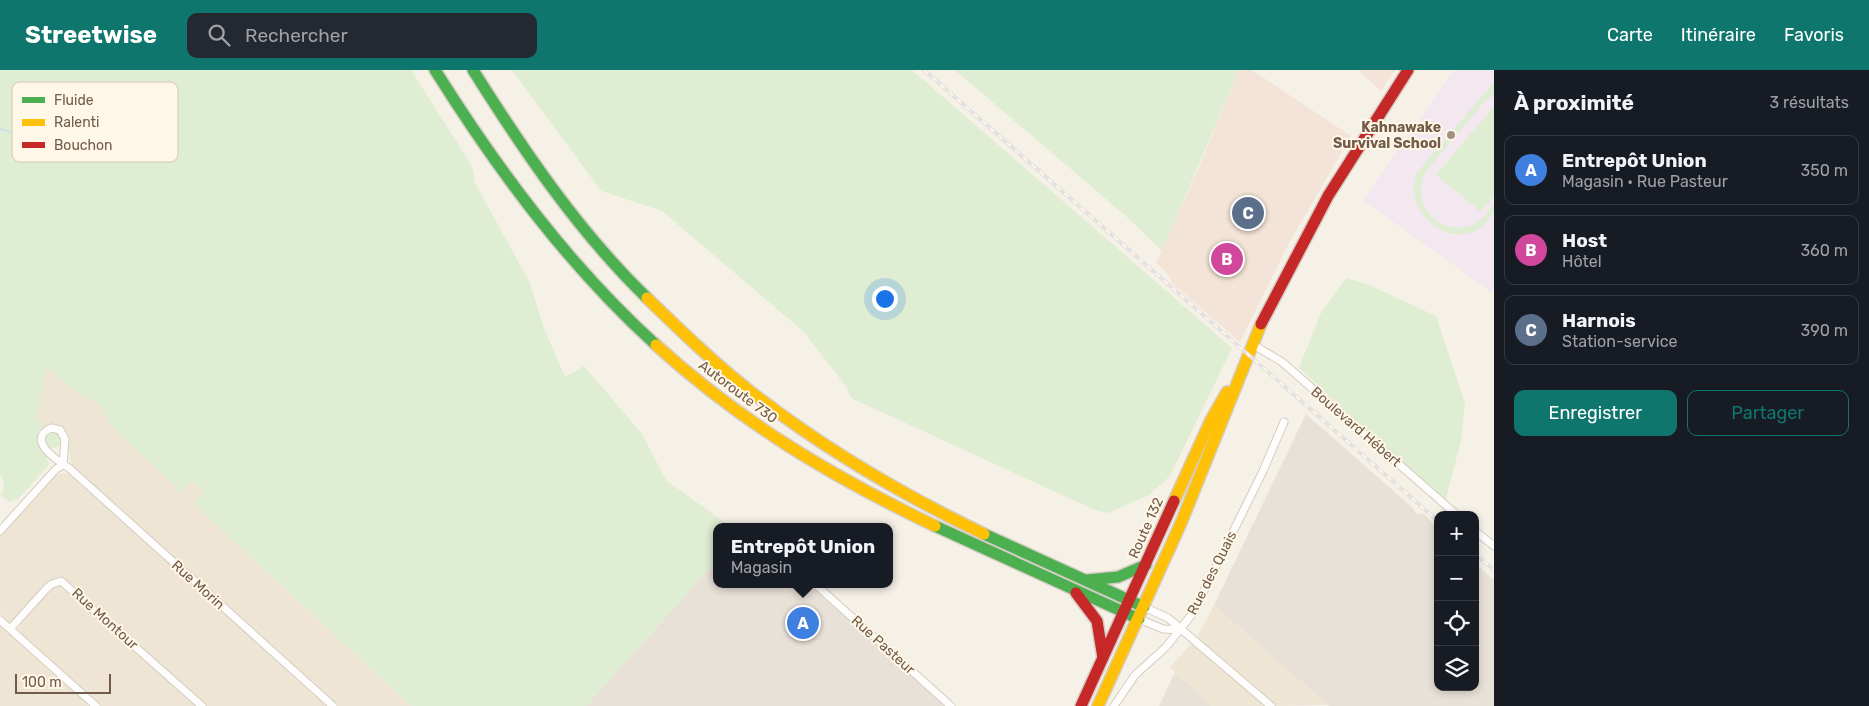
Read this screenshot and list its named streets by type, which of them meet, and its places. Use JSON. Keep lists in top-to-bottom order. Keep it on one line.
{"streets":{"highway":["Autoroute 730","Route 132"],"street":["Boulevard Hébert","Rue des Quais","Rue Morin","Rue Montour","Rue Pasteur"]},"crossings":[["Autoroute 730","Route 132"],["Boulevard Hébert","Route 132"]],"places":["Kahnawake Survival School"],"legend":["Fluide","Ralenti","Bouchon"],"scale_bar":"100 m","page":{"header":"Streetwise","search":"Rechercher","nav":["Carte","Itinéraire","Favoris"],"heading":["À proximité","3 résultats"],"list":[{"mark":"A","name":"Entrepôt Union","note":"Magasin · Rue Pasteur","value":"350 m"},{"mark":"B","name":"Host","note":"Hôtel","value":"360 m"},{"mark":"C","name":"Harnois","note":"Station-service","value":"390 m"}],"pins":["C","B","A"],"buttons":["Enregistrer","Partager"],"map_buttons":["+","−"],"popup":["Entrepôt Union","Magasin"],"scale":"100 m"}}
